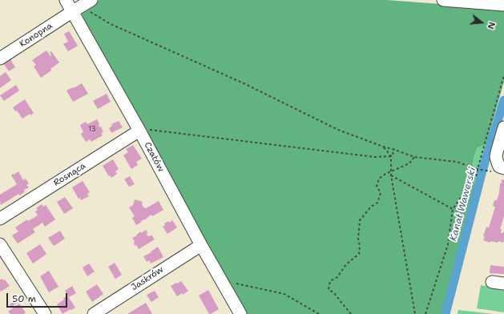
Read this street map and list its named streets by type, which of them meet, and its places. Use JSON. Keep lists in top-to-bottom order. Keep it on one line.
{"streets":{"street":["Konopna","Czatów","Rosnąca","Jaskrów"]},"crossings":[["Konopna","Czatów"],["Czatów","Rosnąca"],["Czatów","Jaskrów"]],"water":["Kanał Wawerski"],"house_numbers":["13"],"scale_bar":"50 m","north":"right"}
